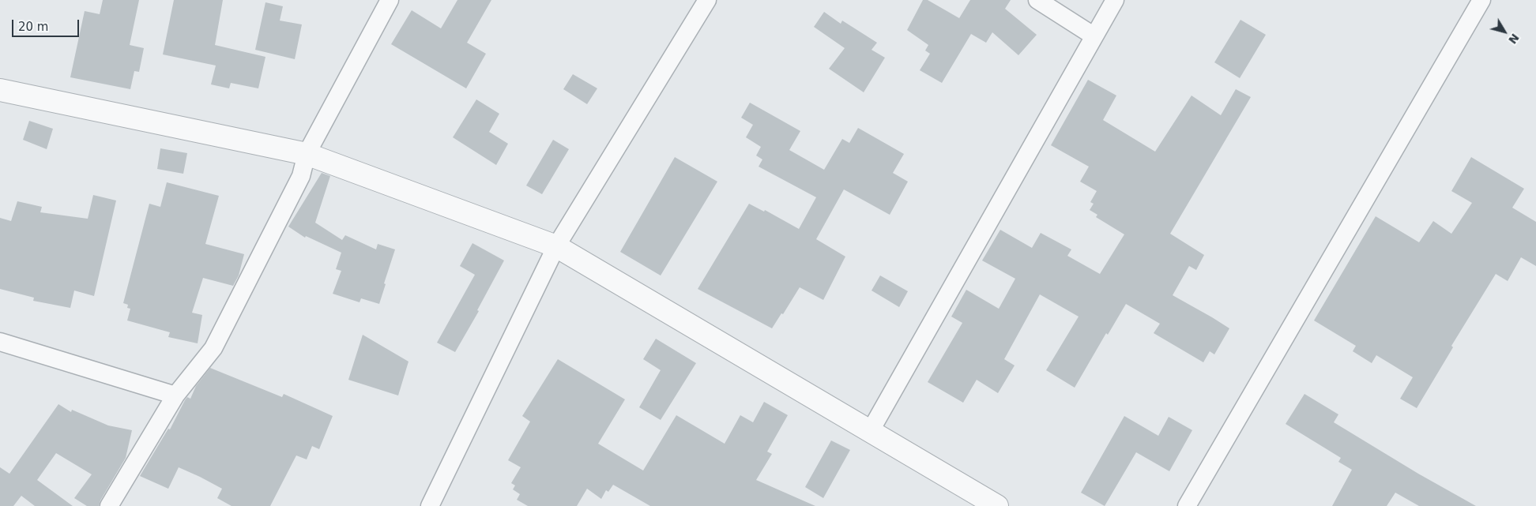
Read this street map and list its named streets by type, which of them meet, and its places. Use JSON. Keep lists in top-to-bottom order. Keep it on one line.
{"scale_bar":"20 m","north":"bottom right"}
